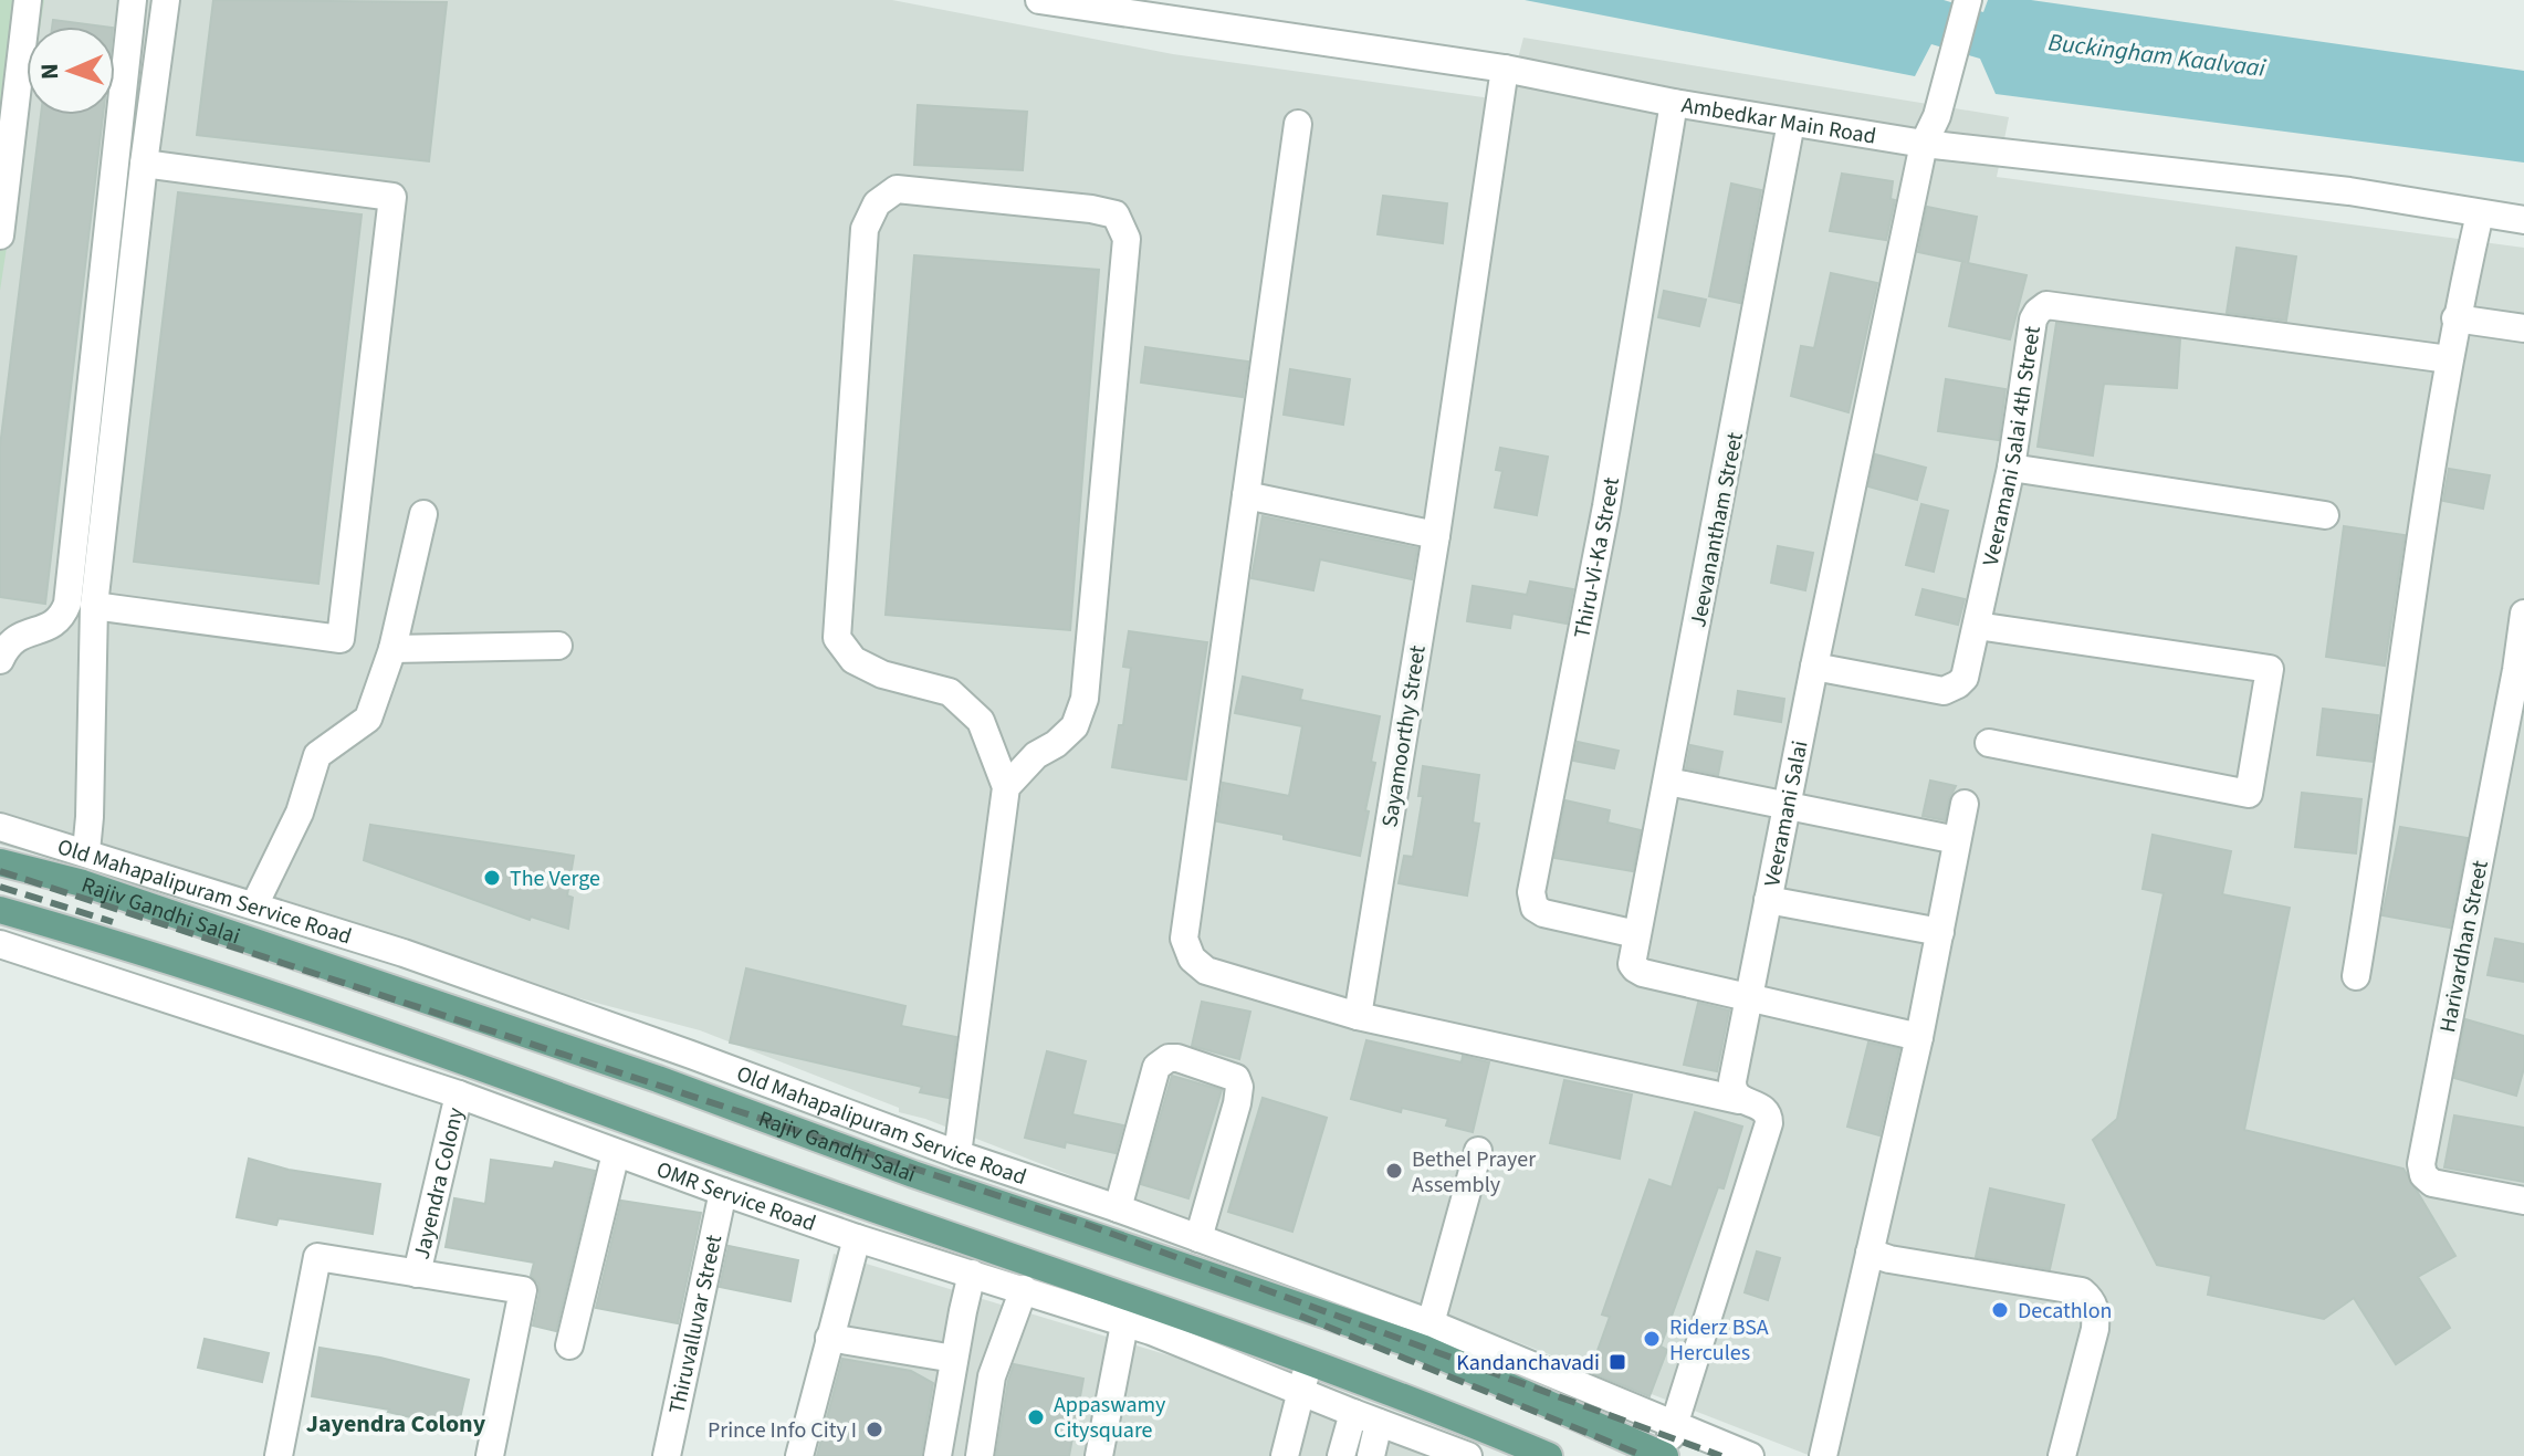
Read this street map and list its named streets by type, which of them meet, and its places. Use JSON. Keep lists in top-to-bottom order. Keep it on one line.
{"streets":{"main road":["Rajiv Gandhi Salai"],"street":["Ambedkar Main Road","Veeramani Salai 4th Street","Jeevanantham Street","Thiru-Vi-Ka Street","Sayamoorthy Street","Veeramani Salai","Old Mahapalipuram Service Road","Harivardhan Street","Jayendra Colony","OMR Service Road","Thiruvalluvar Street"]},"crossings":[["Ambedkar Main Road","Jeevanantham Street"],["Ambedkar Main Road","Thiru-Vi-Ka Street"],["Ambedkar Main Road","Sayamoorthy Street"],["Ambedkar Main Road","Veeramani Salai"],["Veeramani Salai 4th Street","Veeramani Salai"],["Jeevanantham Street","Thiru-Vi-Ka Street"],["Jayendra Colony","OMR Service Road"],["OMR Service Road","Thiruvalluvar Street"]],"districts":["Jayendra Colony"],"water":["Buckingham Kaalvaai"],"places":{"other":["The Verge","Bethel Prayer Assembly","Decathlon","Riderz BSA Hercules","Appaswamy Citysquare","Prince Info City I"],"transit":["Kandanchavadi"]},"north":"left"}
